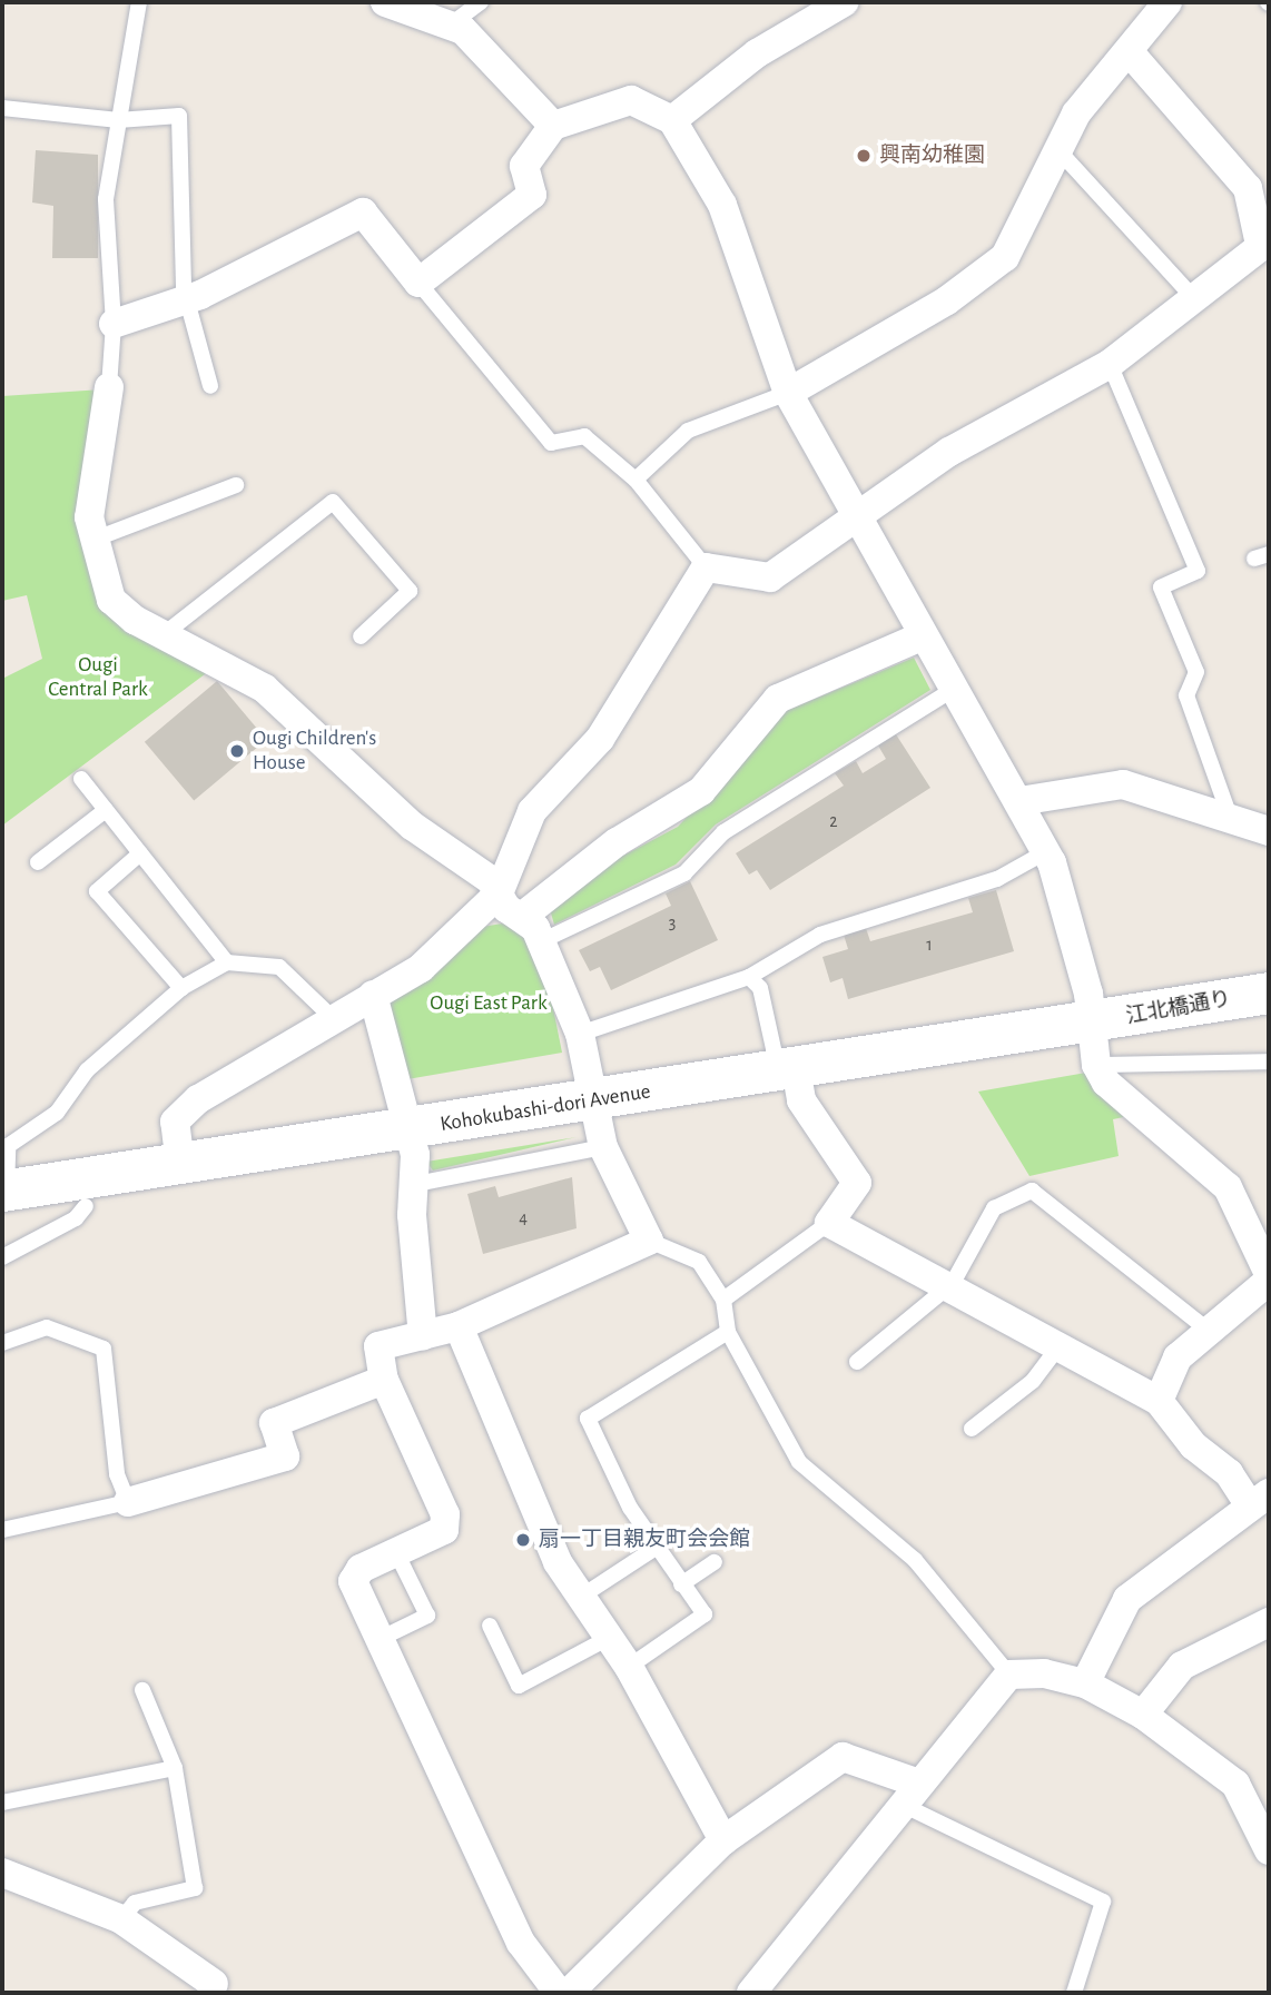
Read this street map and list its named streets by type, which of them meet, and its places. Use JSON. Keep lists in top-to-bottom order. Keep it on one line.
{"streets":{"main road":["江北橋通り","Kohokubashi-dori Avenue"]},"crossings":[["江北橋通り","Kohokubashi-dori Avenue"]],"parks":["Ougi Central Park","Ougi East Park"],"places":["興南幼稚園","Ougi Children's House","扇一丁目親友町会会館"],"house_numbers":["2","3","1","4"]}
